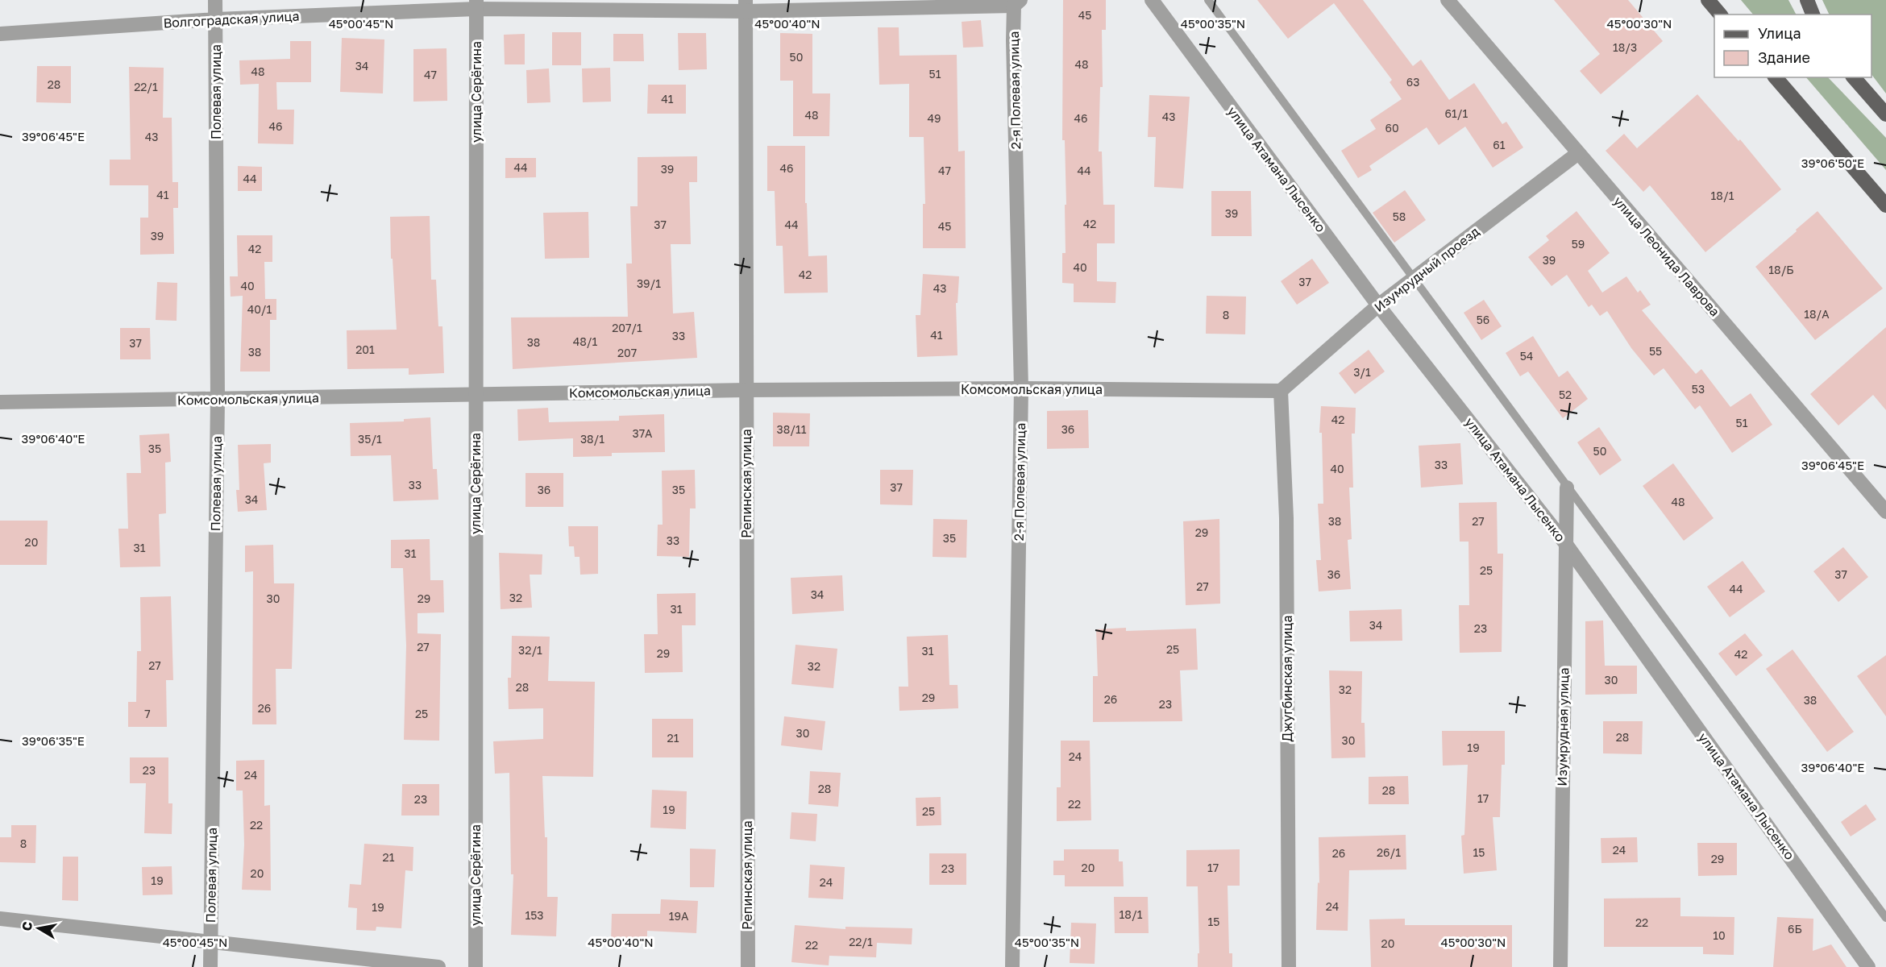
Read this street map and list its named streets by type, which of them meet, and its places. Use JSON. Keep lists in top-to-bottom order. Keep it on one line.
{"streets":{"street":["Волгоградская улица","2-я Полевая улица","Полевая улица","улица Серёгина","улица Атамана Лысенко","улица Леонида Лаврова","Изумрудный проезд","Комсомольская улица","Репинская улица","Джугбинская улица","Изумрудная улица"]},"crossings":[["Волгоградская улица","2-я Полевая улица"],["Волгоградская улица","Полевая улица"],["Волгоградская улица","улица Серёгина"],["Волгоградская улица","Репинская улица"],["2-я Полевая улица","Комсомольская улица"],["Полевая улица","Комсомольская улица"],["улица Серёгина","Комсомольская улица"],["улица Атамана Лысенко","Изумрудный проезд"],["улица Атамана Лысенко","Изумрудная улица"],["улица Леонида Лаврова","Изумрудный проезд"],["Изумрудный проезд","Комсомольская улица"],["Изумрудный проезд","Джугбинская улица"],["Комсомольская улица","Репинская улица"],["Комсомольская улица","Джугбинская улица"]],"house_numbers":["45","18/3","50","48","34","48","51","47","63","28","22/1","41","61/1","48","43","49","46","46","60","43","61","44","46","39","47","44","44","41","18/1","39","58","42","37","44","45","39","59","42","39","40","18/Б","42","37","39/1","40","43","40/1","18/А","8","56","207/1","41","33","48/1","38","37","201","55","38","207","54","3/1","53","52","42","51","38/11","36","37А","35/1","38/1","35","50","33","40","33","37","36","35","34","48","38","27","29","35","33","20","31","31","25","36","37","27","44","34","32","30","29","31","34","23","27","25","32/1","31","29","42","27","32","30","28","32","29","26","38","23","26","7","25","30","28","21","30","19","24","23","24","28","28","17","23","22","19","25","22","8","24","26/1","15","26","21","29","20","17","23","20","19","24","24","19","18/1","153","19А","15","22","6Б","10","22/1","20","22"],"legend":["Улица","Здание"],"north":"left","coordinates":["45°00'45\"N","45°00'40\"N","45°00'35\"N","45°00'30\"N","39°06'45\"E","39°06'50\"E","39°06'40\"E","39°06'35\"E"]}
